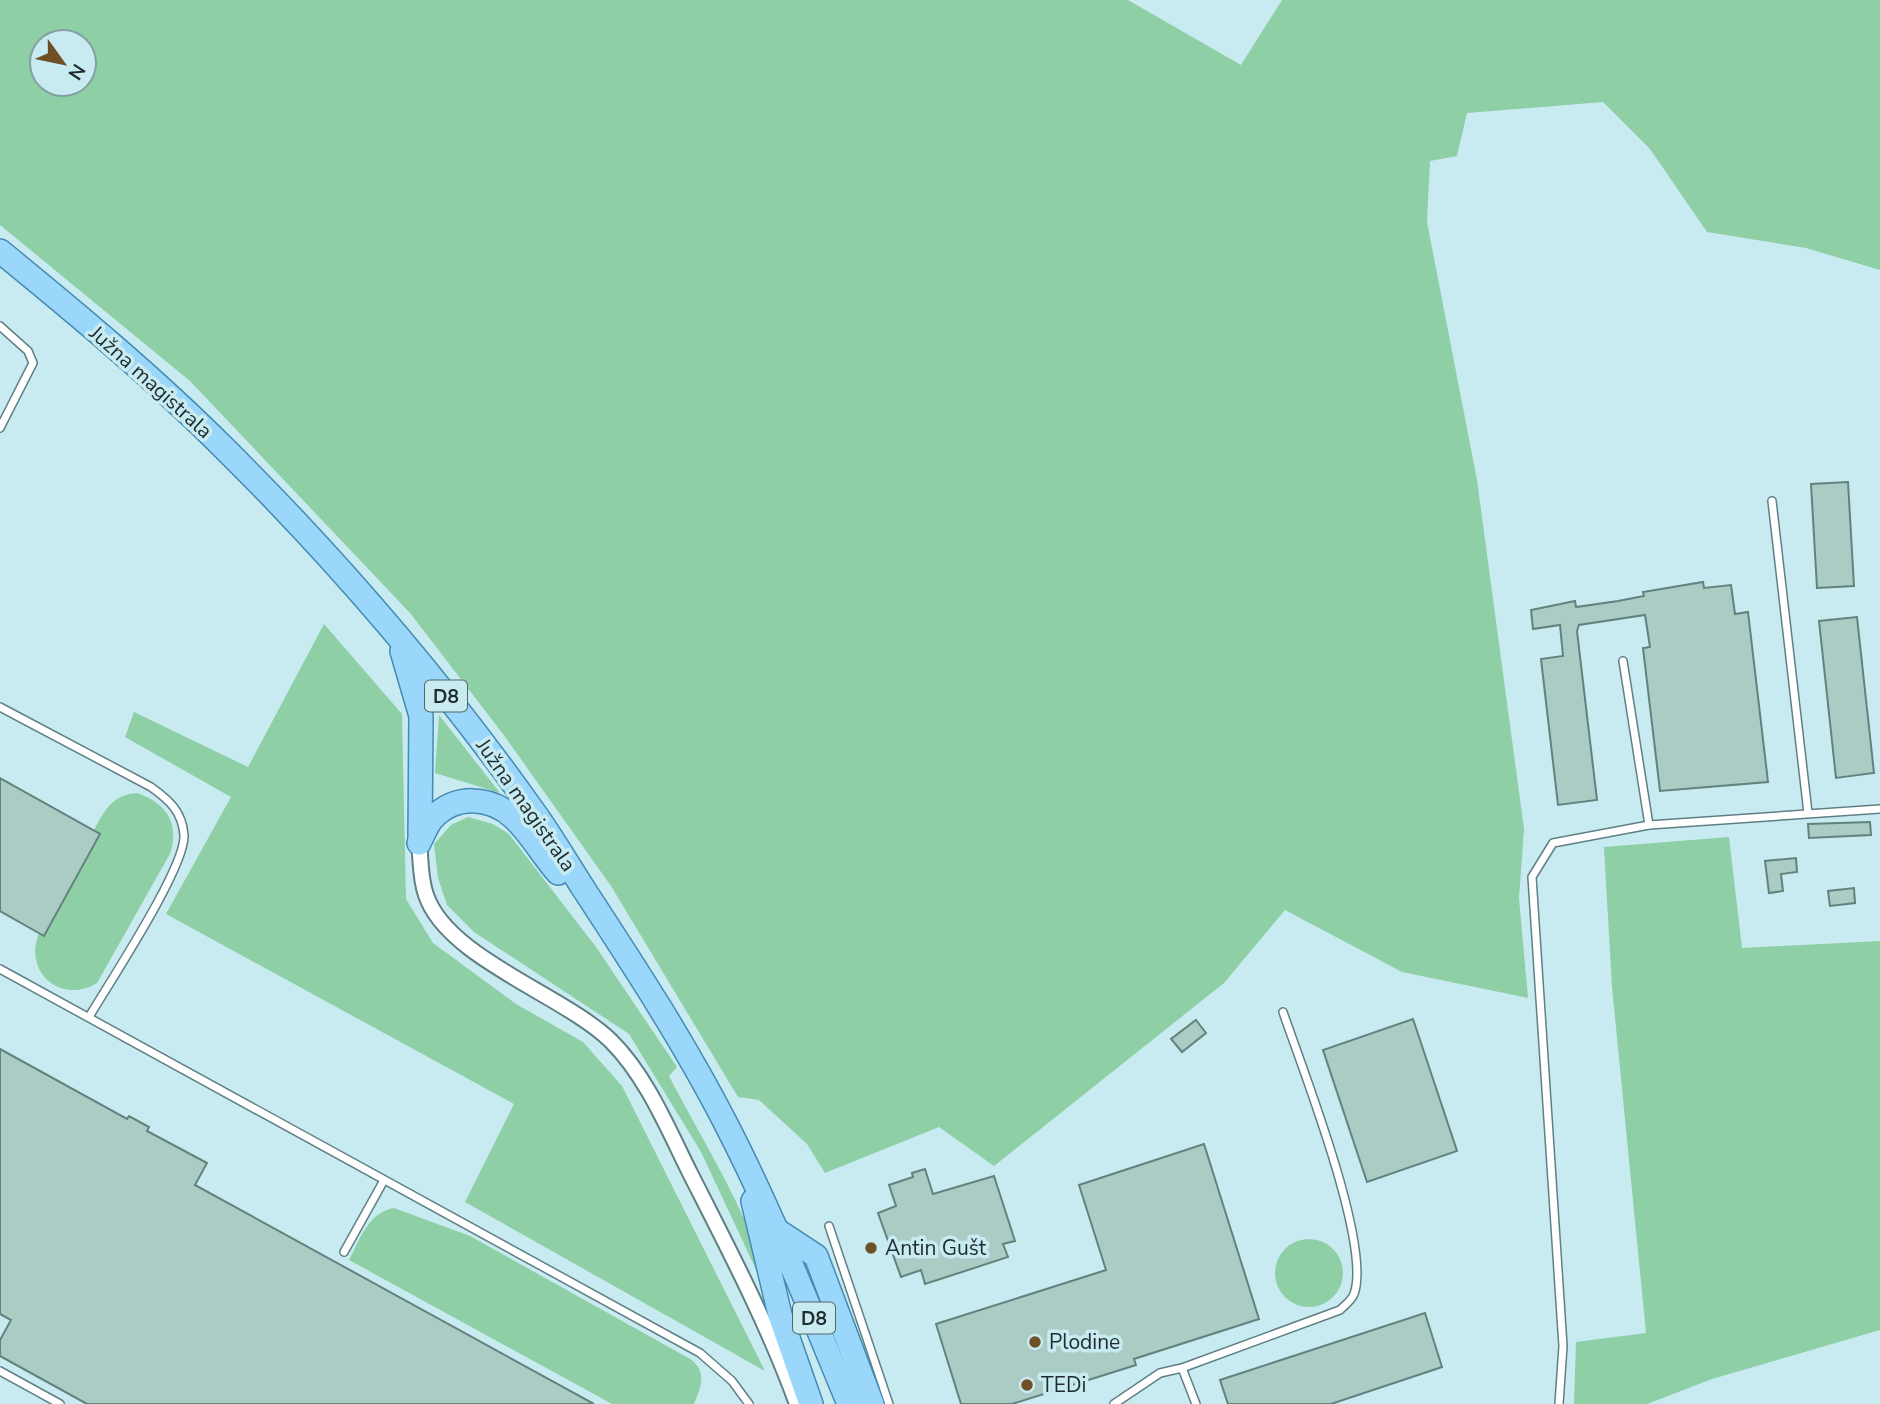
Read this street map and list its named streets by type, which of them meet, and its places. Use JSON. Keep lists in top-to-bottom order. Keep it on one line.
{"streets":{"main road":["Južna magistrala","D8"]},"places":["Antin Gušt","Plodine","TEDi"],"north":"bottom right"}
